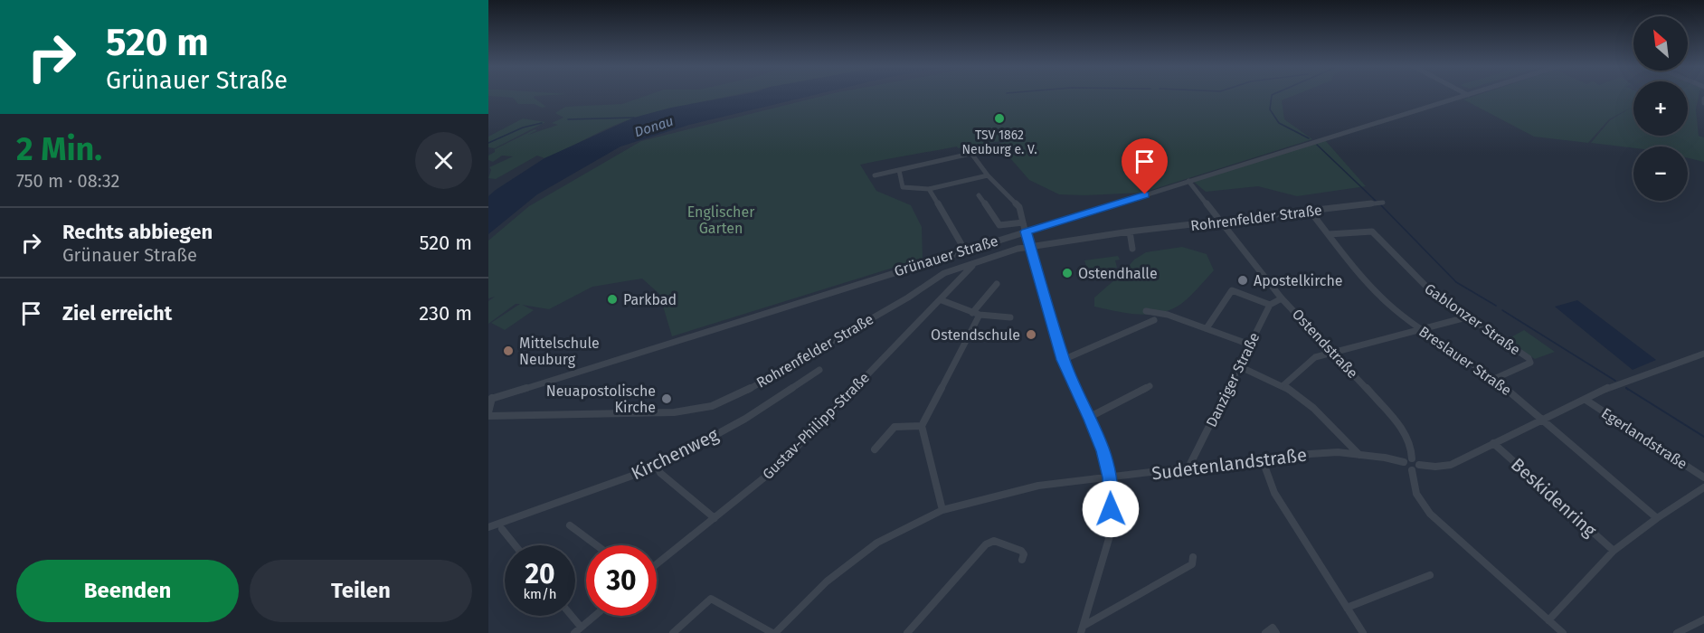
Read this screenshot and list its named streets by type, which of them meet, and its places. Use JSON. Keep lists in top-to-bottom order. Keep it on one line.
{"streets":{"street":["Rohrenfelder Straße","Grünauer Straße","Gablonzer Straße","Ostendstraße","Breslauer Straße","Danziger Straße","Gustav-Philipp-Straße","Egerlandstraße","Kirchenweg","Sudetenlandstraße","Beskidenring"]},"crossings":[["Rohrenfelder Straße","Grünauer Straße"],["Rohrenfelder Straße","Ostendstraße"],["Rohrenfelder Straße","Breslauer Straße"],["Rohrenfelder Straße","Gustav-Philipp-Straße"],["Grünauer Straße","Ostendstraße"],["Gablonzer Straße","Breslauer Straße"],["Danziger Straße","Sudetenlandstraße"]],"water":["Donau"],"parks":["Englischer Garten"],"places":["TSV 1862 Neuburg e. V.","Ostendhalle","Apostelkirche","Parkbad","Ostendschule","Mittelschule Neuburg","Neuapostolische Kirche"],"north":"top left","page":{"turn":["520 m","Grünauer Straße"],"map_buttons":["+","−"],"heading":["2 Min.","750 m · 08:32"],"list":[{"name":"Rechts abbiegen","note":"Grünauer Straße","value":"520 m"},{"name":"Ziel erreicht","value":"230 m"}],"speed":"20 km/h","limit":"30","buttons":["Beenden","Teilen"]}}
